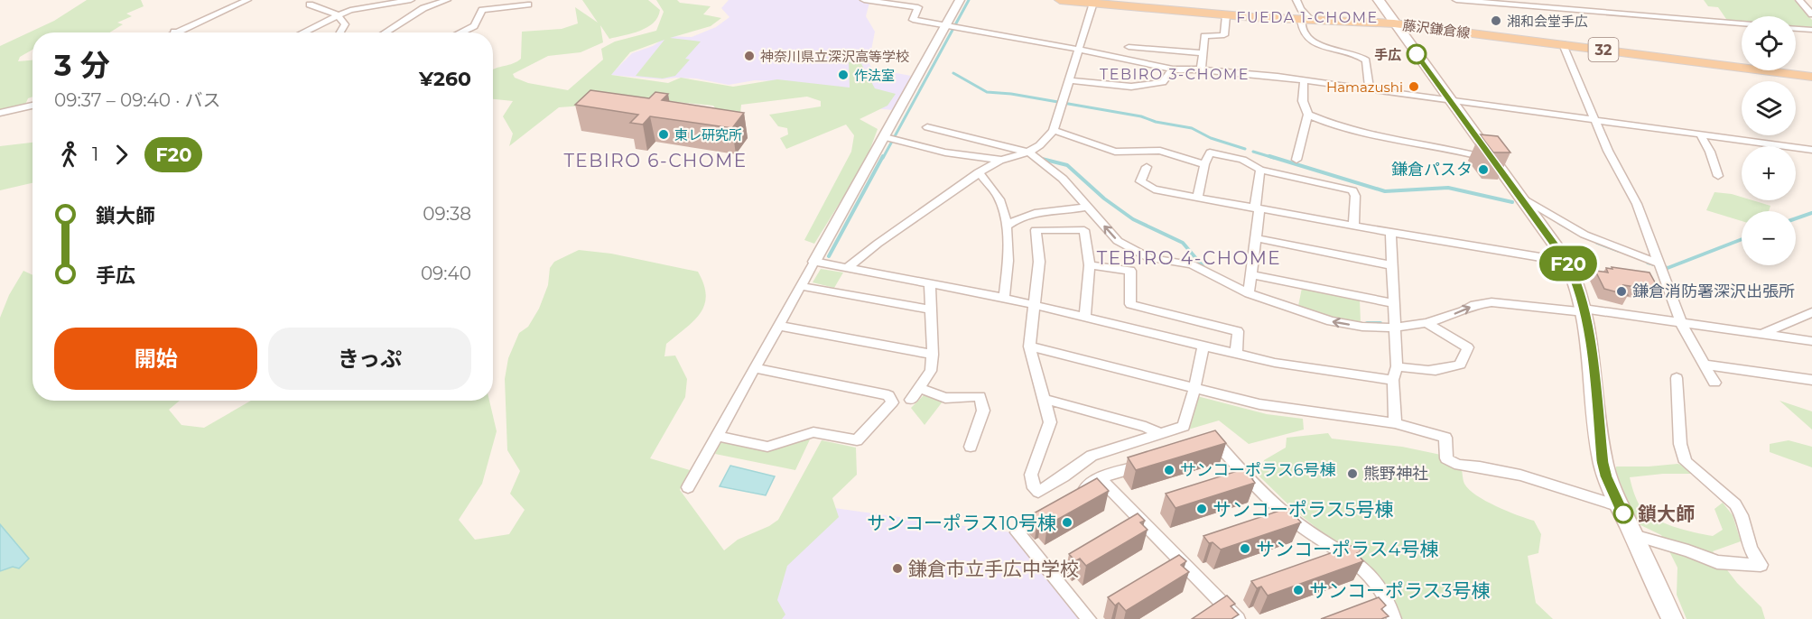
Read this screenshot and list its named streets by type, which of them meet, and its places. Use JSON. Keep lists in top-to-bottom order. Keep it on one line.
{"streets":{"main road":["藤沢鎌倉線","32"]},"districts":["FUEDA 1-CHOME","TEBIRO 3-CHOME","TEBIRO 6-CHOME","TEBIRO 4-CHOME"],"places":["湘和会堂手広","手広","神奈川県立深沢高等学校","作法室","Hamazushi","東レ研究所","鎌倉パスタ","鎌倉消防署深沢出張所","サンコーポラス6号棟","熊野神社","サンコーポラス5号棟","鎖大師","サンコーポラス10号棟","サンコーポラス4号棟","鎌倉市立手広中学校","サンコーポラス3号棟"],"lines":["bus line F20"],"page":{"on_map":"F20","map_buttons":["+","−"],"heading":["3 分","09:37 – 09:40 · バス","¥260"],"legs":["1","F20"],"list":[{"name":"鎖大師","value":"09:38"},{"name":"手広","value":"09:40"}],"buttons":["開始","きっぷ"]}}
